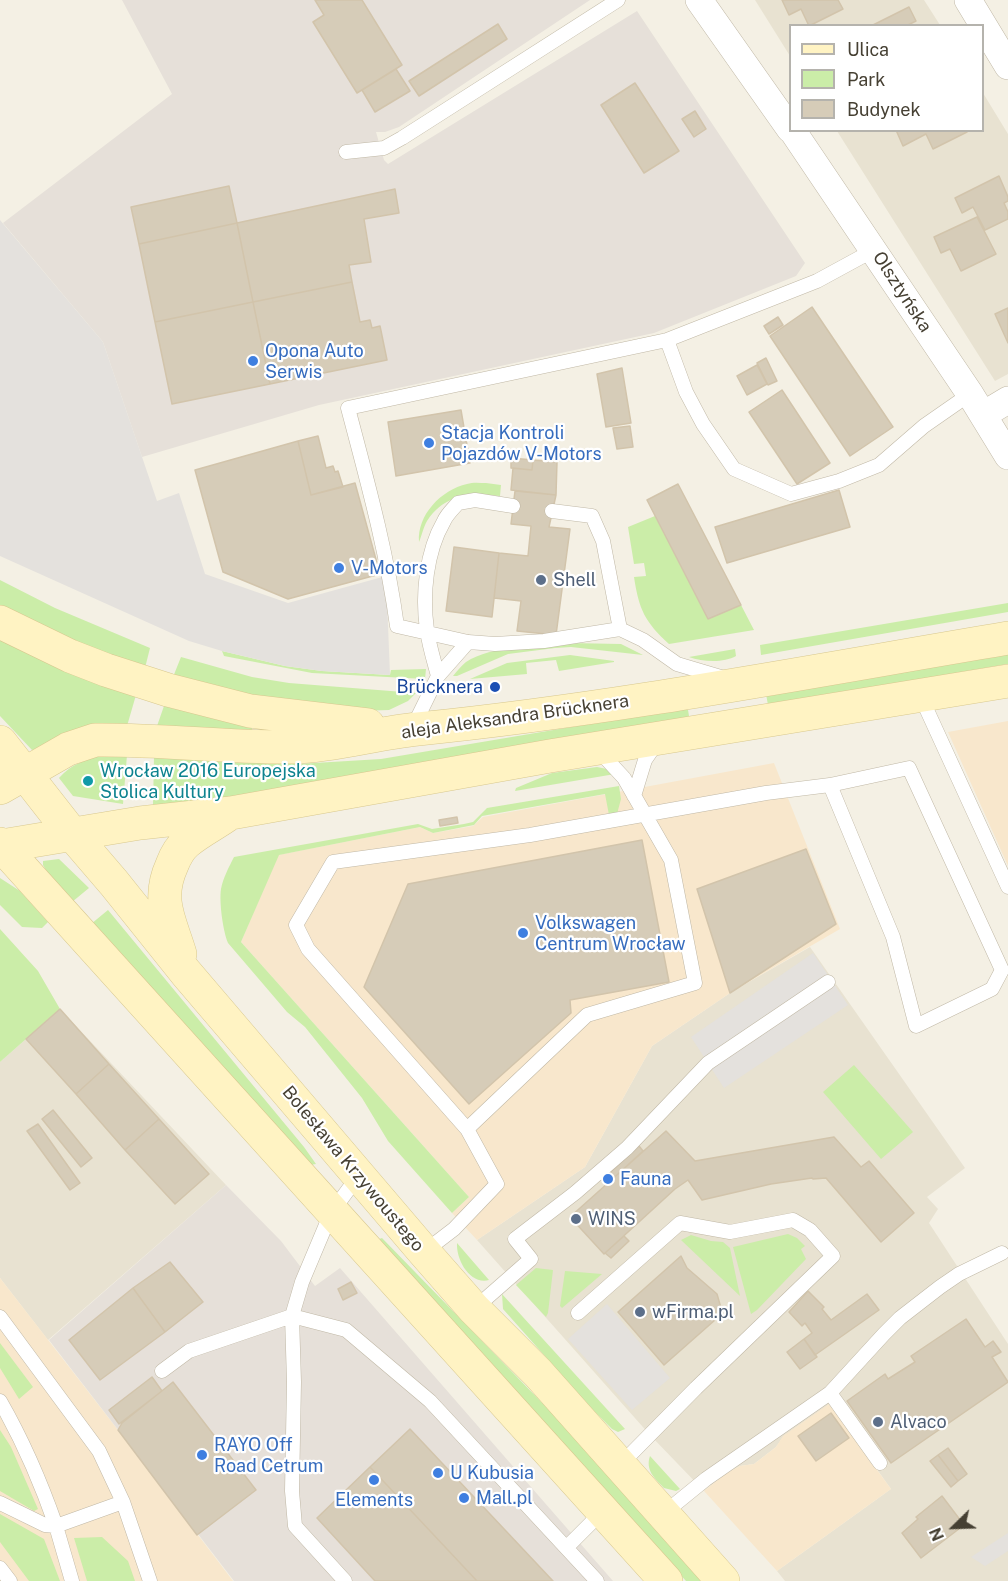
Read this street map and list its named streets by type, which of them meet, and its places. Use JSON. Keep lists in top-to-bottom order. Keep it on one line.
{"streets":{"main road":["aleja Aleksandra Brücknera","Bolesława Krzywoustego"],"street":["Olsztyńska"]},"crossings":[["aleja Aleksandra Brücknera","Bolesława Krzywoustego"]],"places":["Opona Auto Serwis","Stacja Kontroli Pojazdów V-Motors","V-Motors","Shell","Brücknera","Wrocław 2016 Europejska Stolica Kultury","Volkswagen Centrum Wrocław","Fauna","WINS","wFirma.pl","Alvaco","RAYO Off Road Cetrum","U Kubusia","Elements","Mall.pl"],"legend":["Ulica","Park","Budynek"],"north":"bottom left"}
